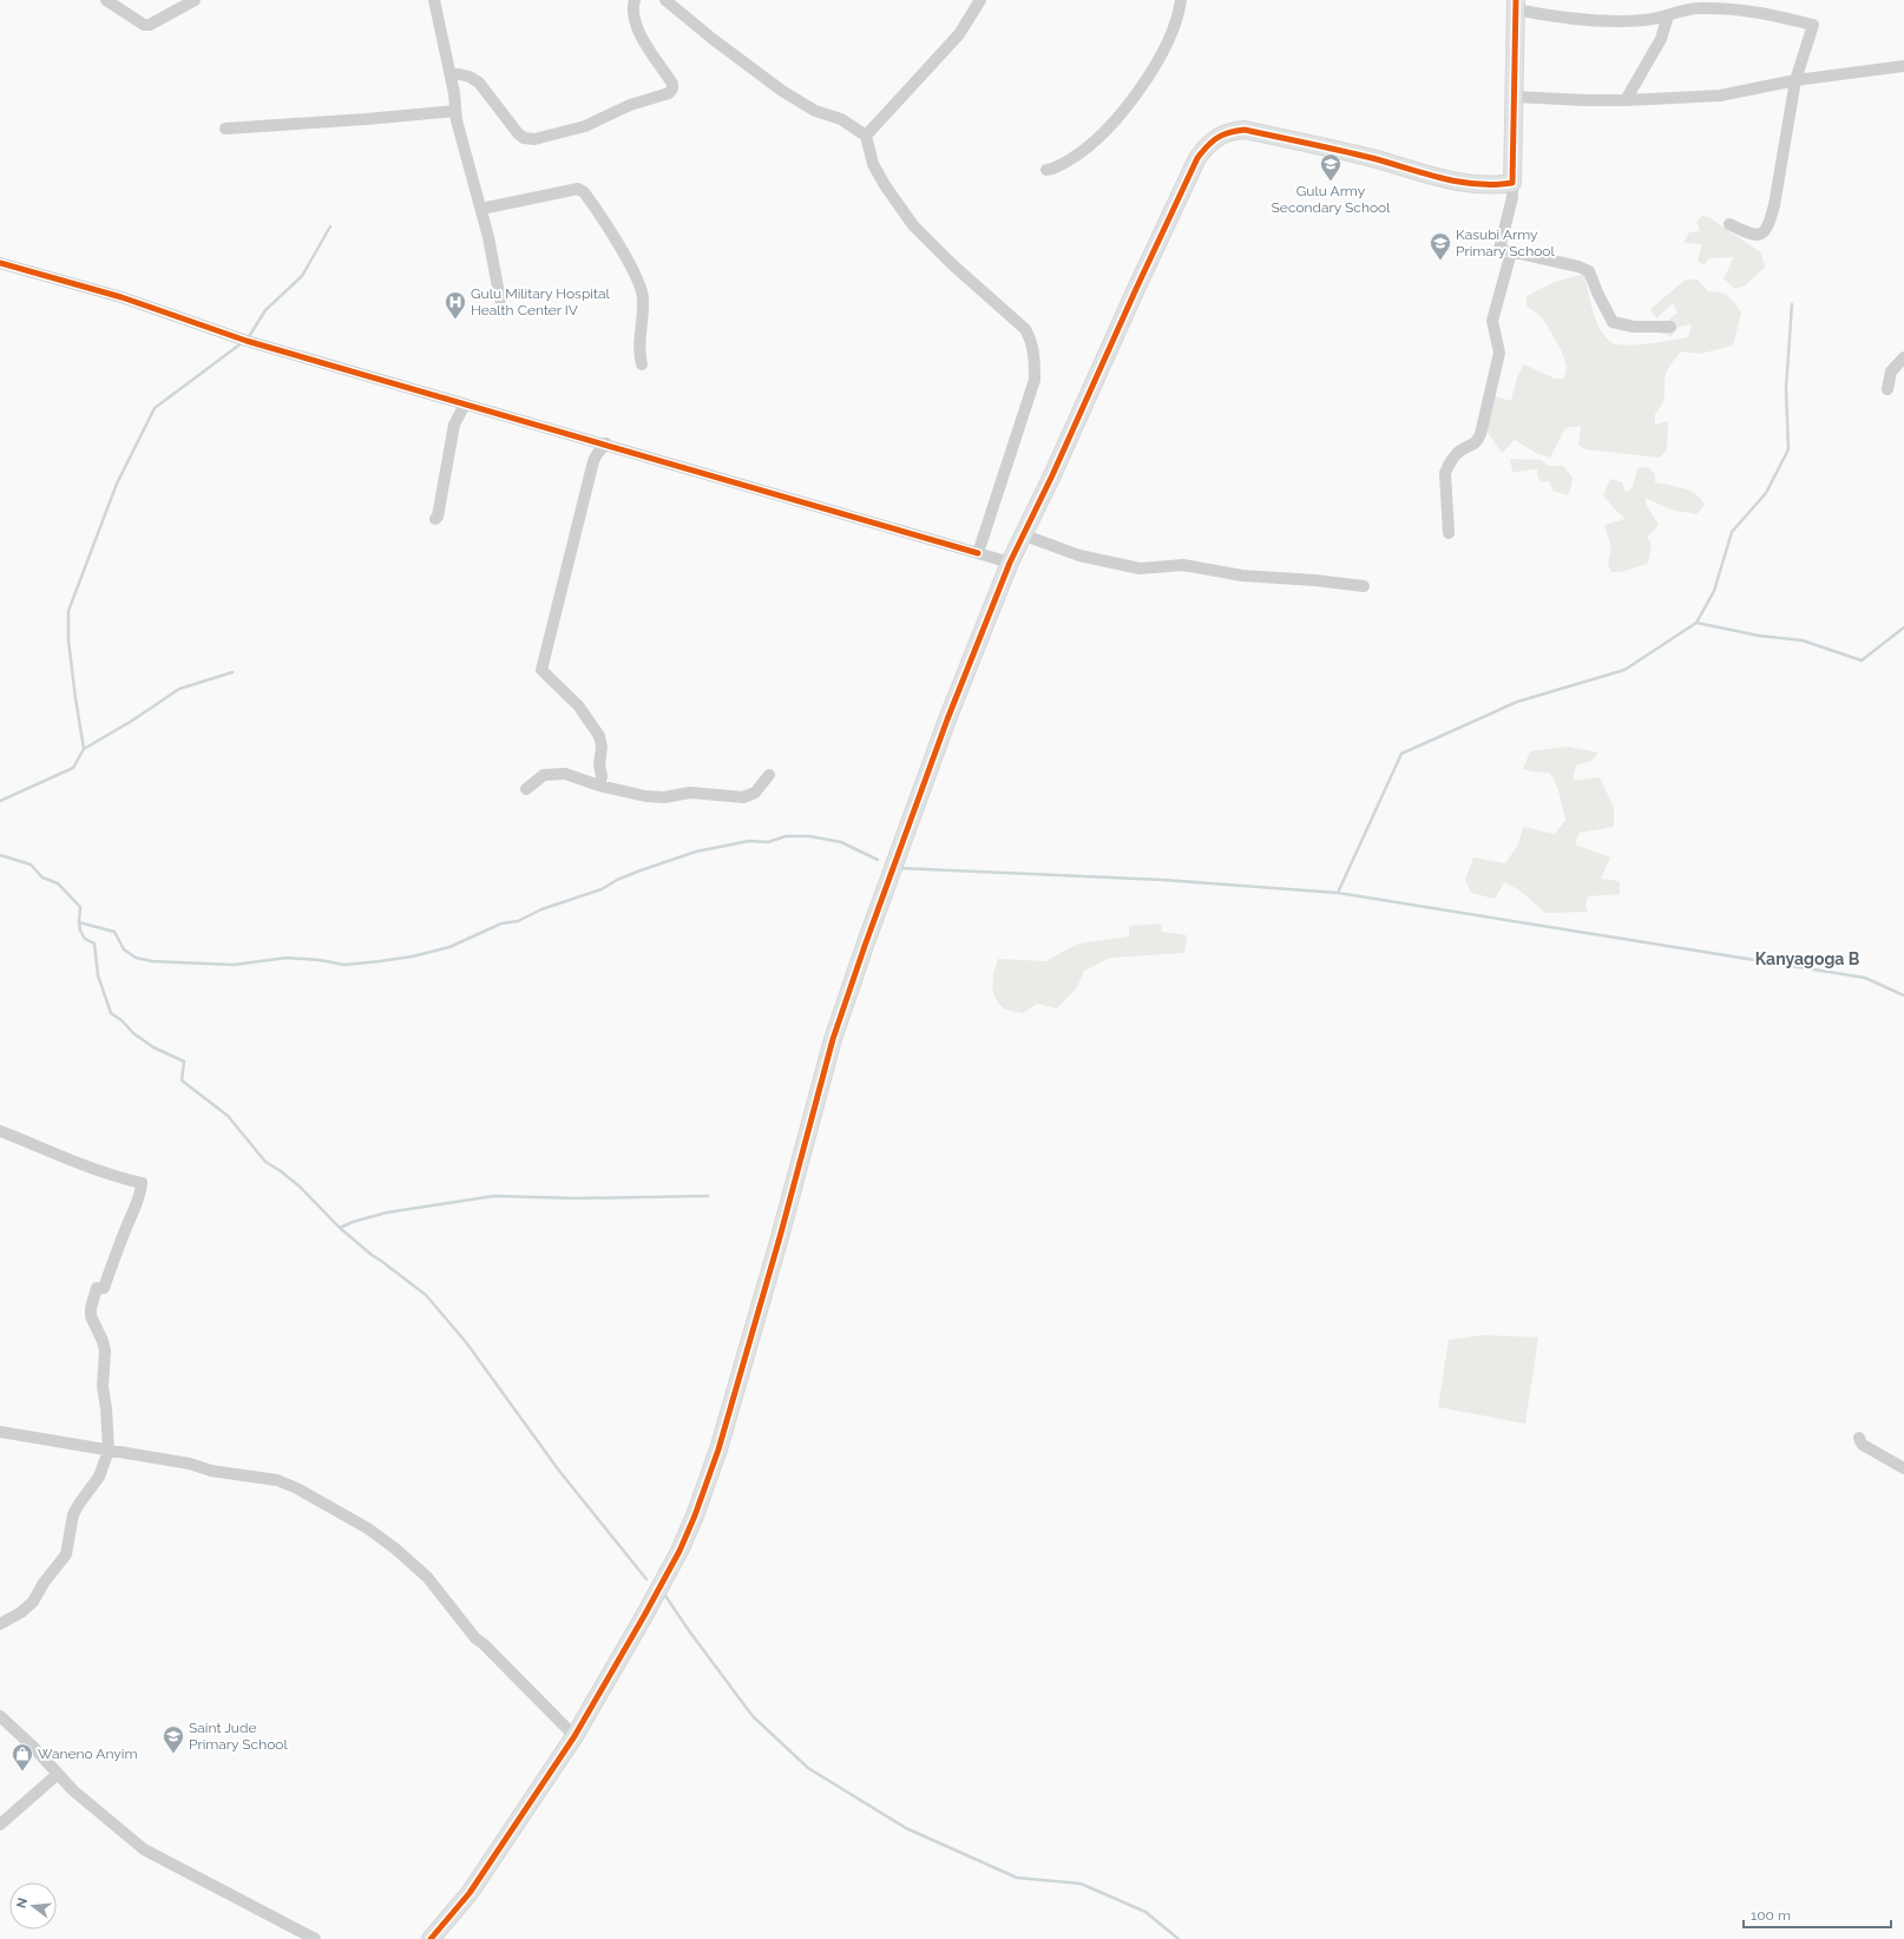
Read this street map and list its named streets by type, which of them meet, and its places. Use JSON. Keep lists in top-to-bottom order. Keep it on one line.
{"districts":["Kanyagoga B"],"places":{"school or university":["Gulu Army Secondary School","Kasubi Army Primary School","Saint Jude Primary School"],"hospital":["Gulu Military Hospital Health Center IV"],"shop":["Waneno Anyim"]},"scale_bar":"100 m","north":"left"}
